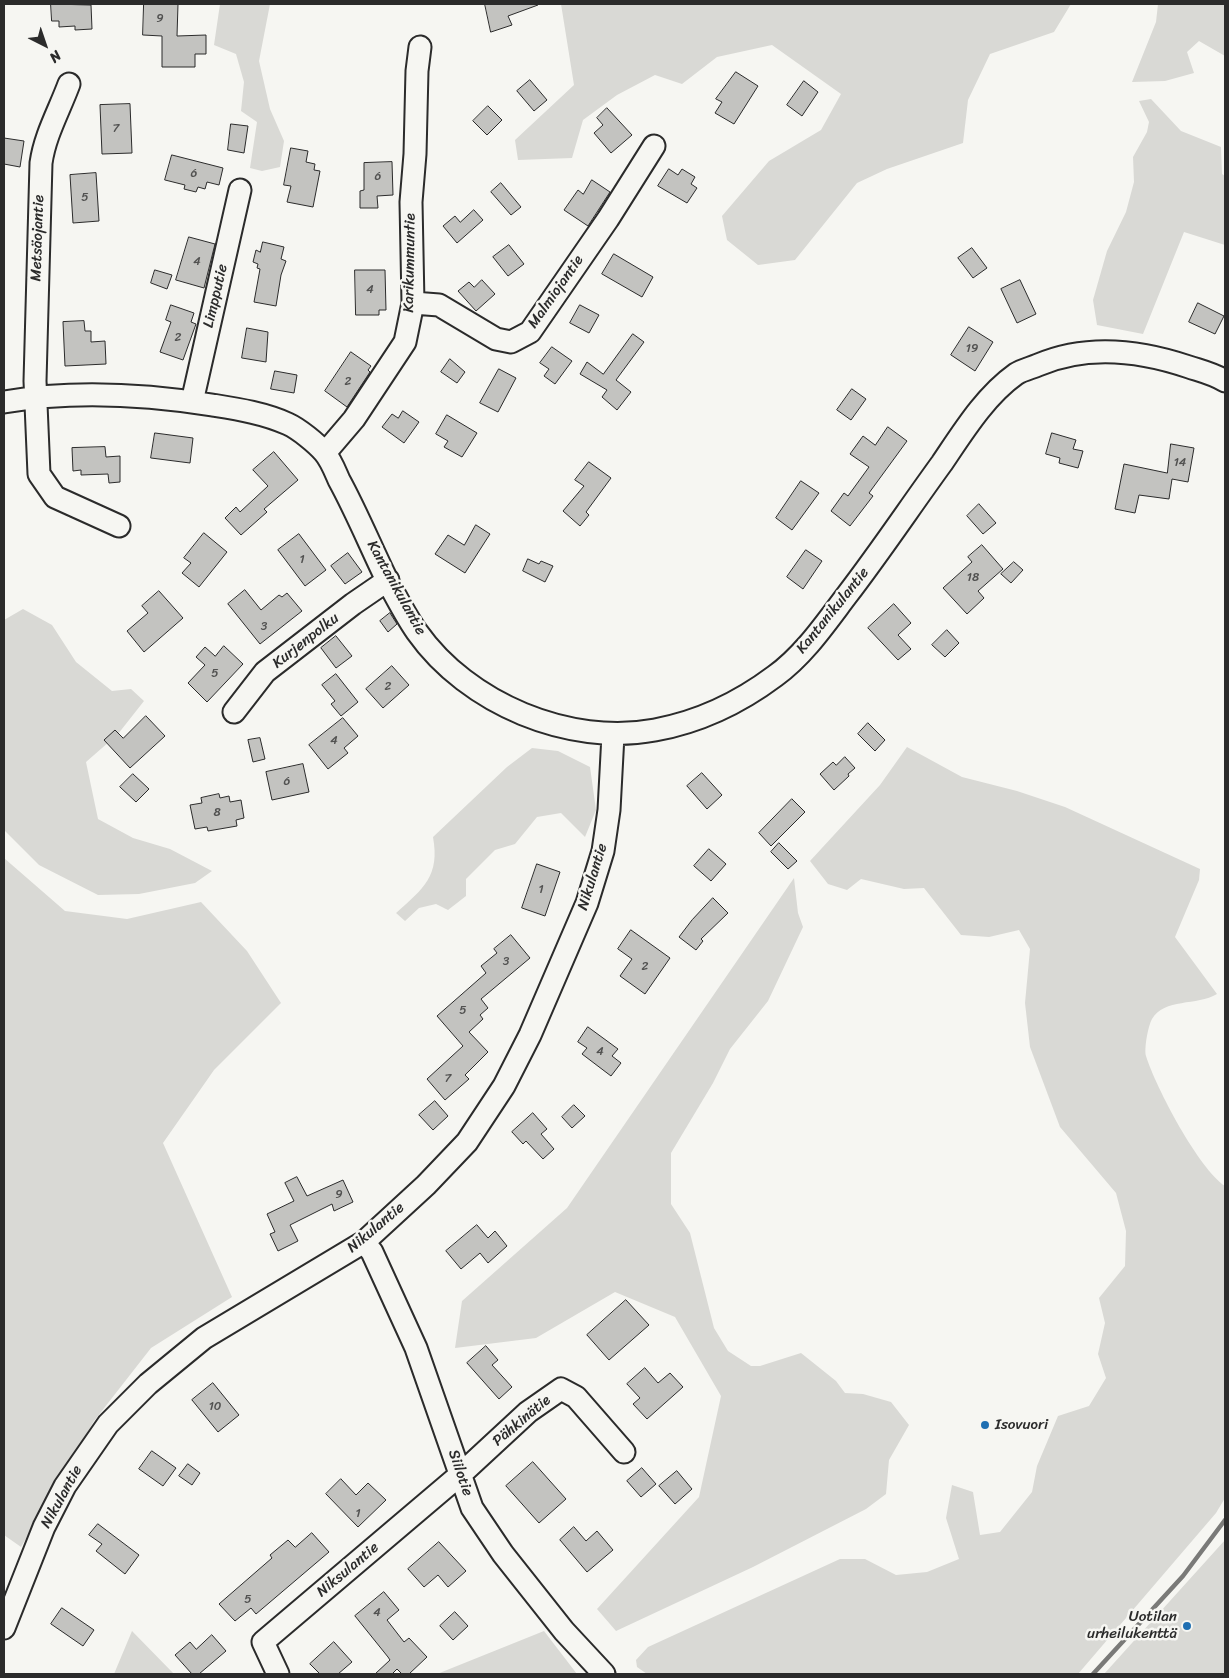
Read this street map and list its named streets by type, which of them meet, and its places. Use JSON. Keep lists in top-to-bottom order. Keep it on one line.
{"streets":{"street":["Metsäojantie","Karikummuntie","Malmiojantie","Limpputie","Kantanikulantie","Kurjenpolku","Nikulantie","Pähkinätie","Siilotie","Niksulantie"]},"crossings":[["Metsäojantie","Kantanikulantie"],["Karikummuntie","Malmiojantie"],["Karikummuntie","Kantanikulantie"],["Limpputie","Kantanikulantie"],["Kantanikulantie","Kurjenpolku"],["Kantanikulantie","Nikulantie"],["Nikulantie","Siilotie"],["Pähkinätie","Siilotie"],["Pähkinätie","Niksulantie"],["Siilotie","Niksulantie"]],"places":["Isovuori","Uotilan urheilukenttä"],"house_numbers":["9","7","6","6","5","4","4","2","19","2","14","1","18","3","5","2","4","6","8","1","3","2","5","4","7","9","10","1","5","4"],"north":"bottom right"}
